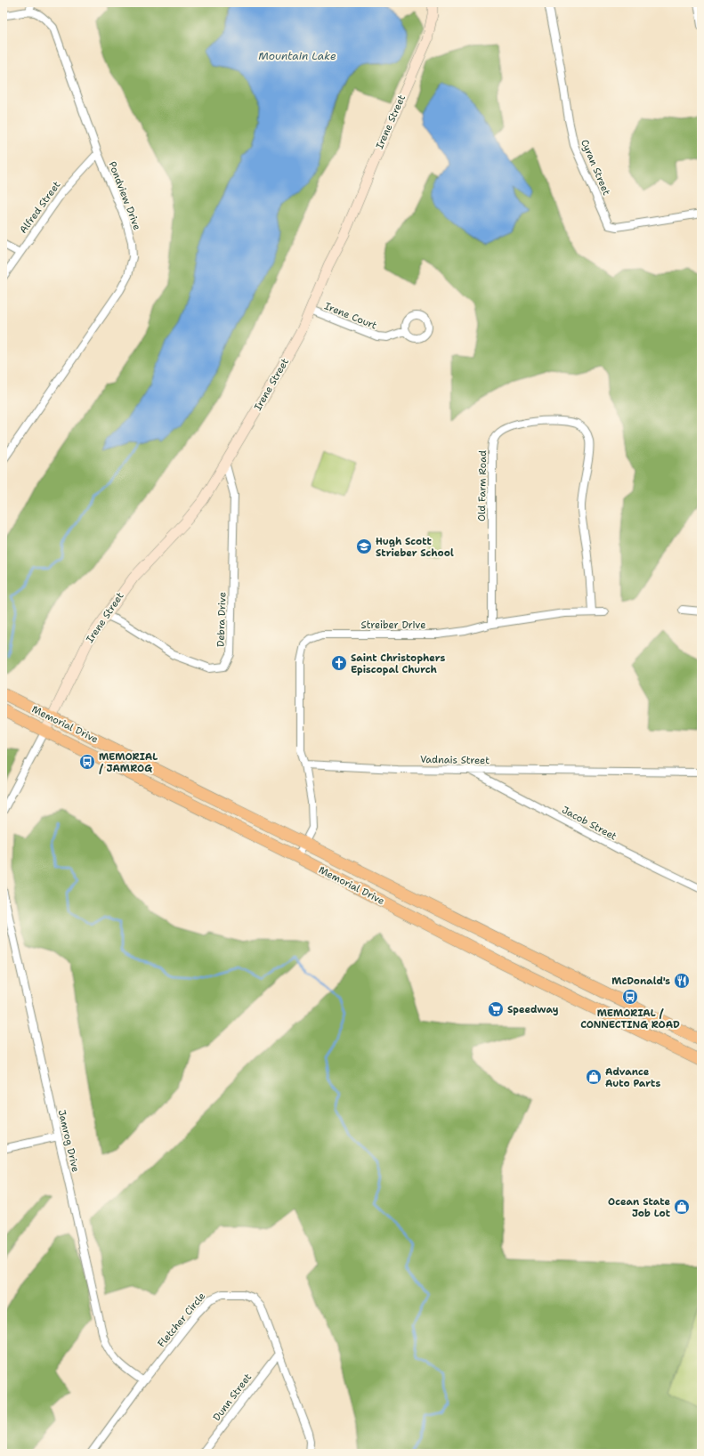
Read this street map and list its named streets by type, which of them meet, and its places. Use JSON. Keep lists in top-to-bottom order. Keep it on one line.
{"streets":{"main road":["Memorial Drive"],"street":["Irene Street","Cyran Street","Pondview Drive","Alfred Street","Irene Court","Old Farm Road","Debra Drive","Streiber Drive","Vadnais Street","Jacob Street","Jamrog Drive","Fletcher Circle","Dunn Street"]},"crossings":[["Irene Street","Irene Court"],["Irene Street","Debra Drive"],["Irene Street","Memorial Drive"],["Pondview Drive","Alfred Street"],["Old Farm Road","Streiber Drive"],["Streiber Drive","Vadnais Street"],["Vadnais Street","Jacob Street"],["Jamrog Drive","Fletcher Circle"],["Fletcher Circle","Dunn Street"]],"water":["Mountain Lake"],"places":{"school or university":["Hugh Scott Strieber School"],"church":["Saint Christophers Episcopal Church"],"bus stop":["MEMORIAL / JAMROG","MEMORIAL / CONNECTING ROAD"],"restaurant":["McDonald's"],"supermarket":["Speedway"],"shop":["Advance Auto Parts","Ocean State Job Lot"]}}
